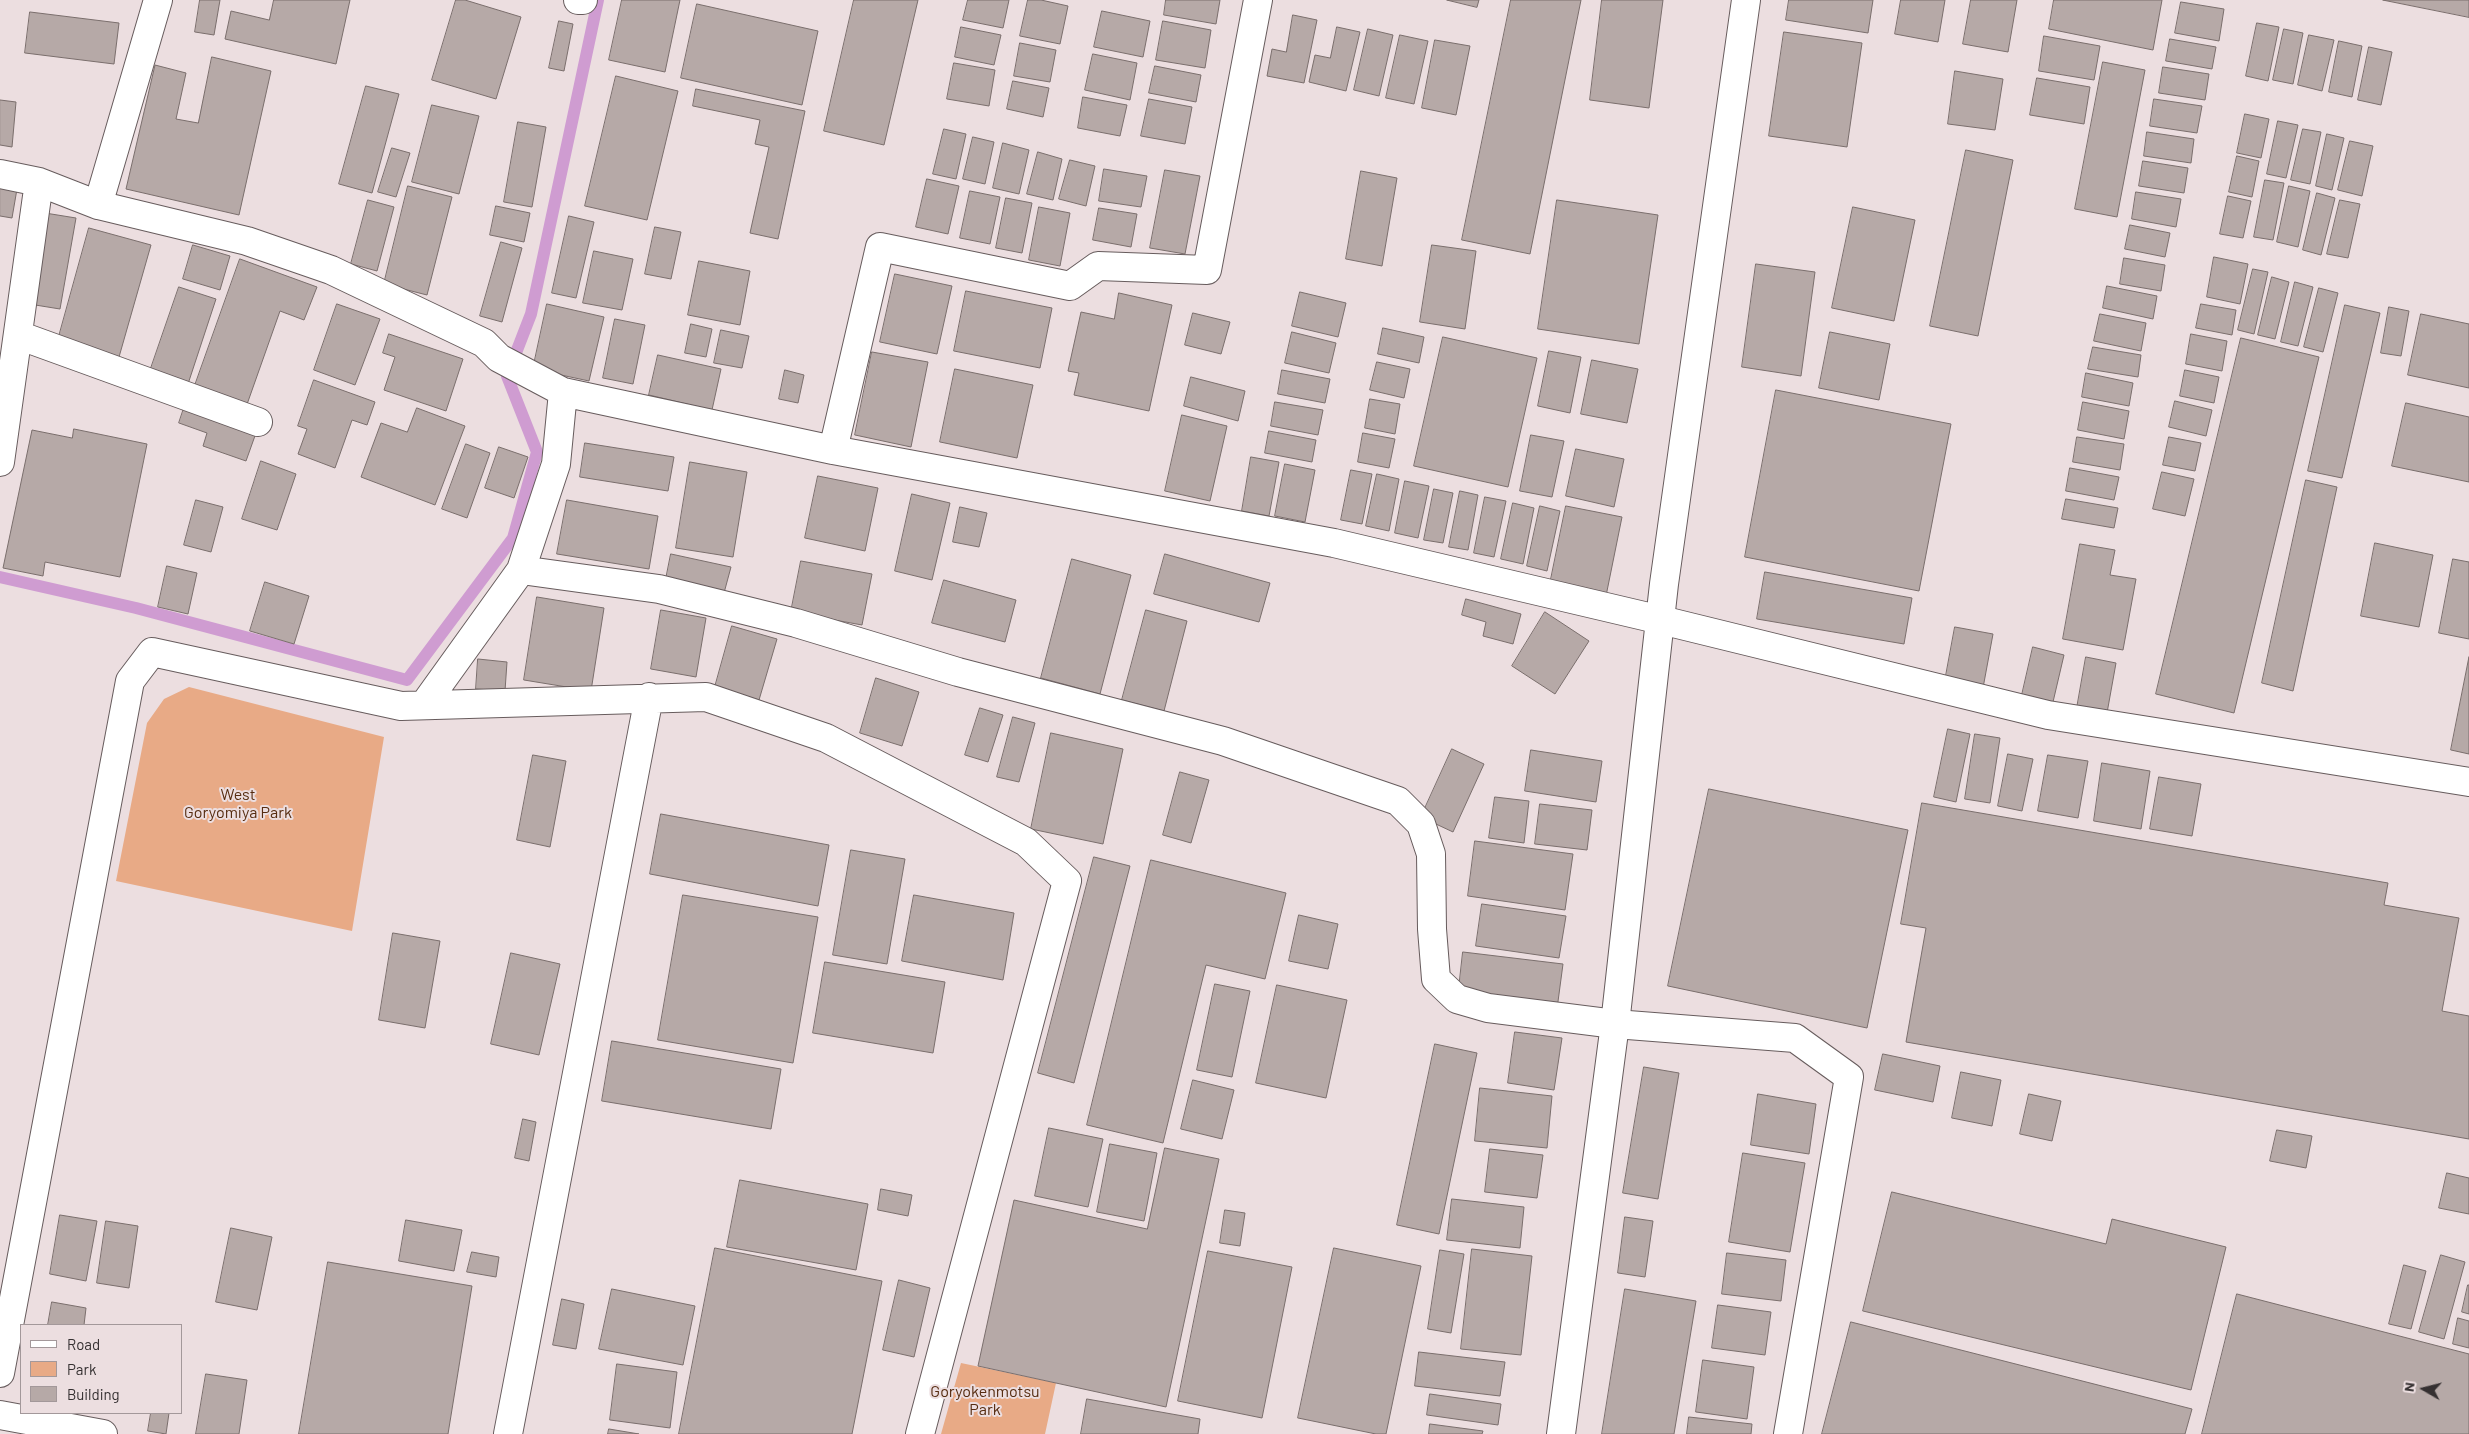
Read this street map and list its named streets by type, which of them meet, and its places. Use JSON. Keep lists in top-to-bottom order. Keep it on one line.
{"parks":["West Goryomiya Park","Goryokenmotsu Park"],"legend":["Road","Park","Building"],"north":"left"}
